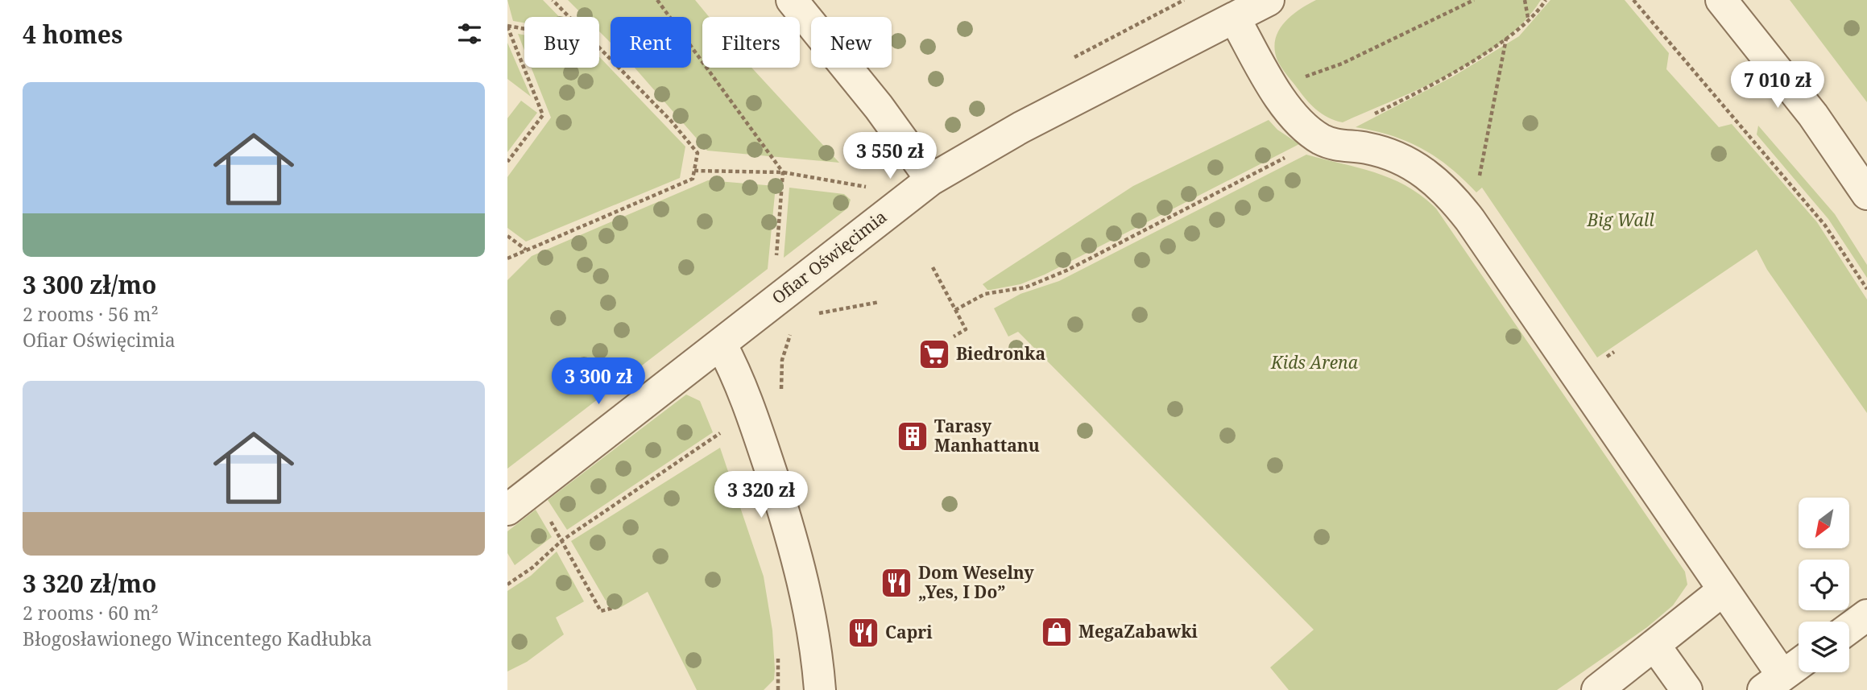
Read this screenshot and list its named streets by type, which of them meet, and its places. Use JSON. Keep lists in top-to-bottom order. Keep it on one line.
{"streets":{"street":["Ofiar Oświęcimia"]},"parks":["Big Wall","Kids Arena"],"places":{"supermarket":["Biedronka"],"building":["Tarasy Manhattanu"],"restaurant":["Dom Weselny „Yes, I Do”","Capri"],"shop":["MegaZabawki"]},"north":"bottom left","page":{"heading":"4 homes","chip":["Buy","Rent","Filters","New"],"price":["7 010 zł","3 550 zł","3 300 zł","3 320 zł"],"list":[{"name":"3 300 zł/mo","note":"2 rooms · 56 m² · Ofiar Oświęcimia"},{"name":"3 320 zł/mo","note":"2 rooms · 60 m² · Błogosławionego Wincentego Kadłubka"}]}}
